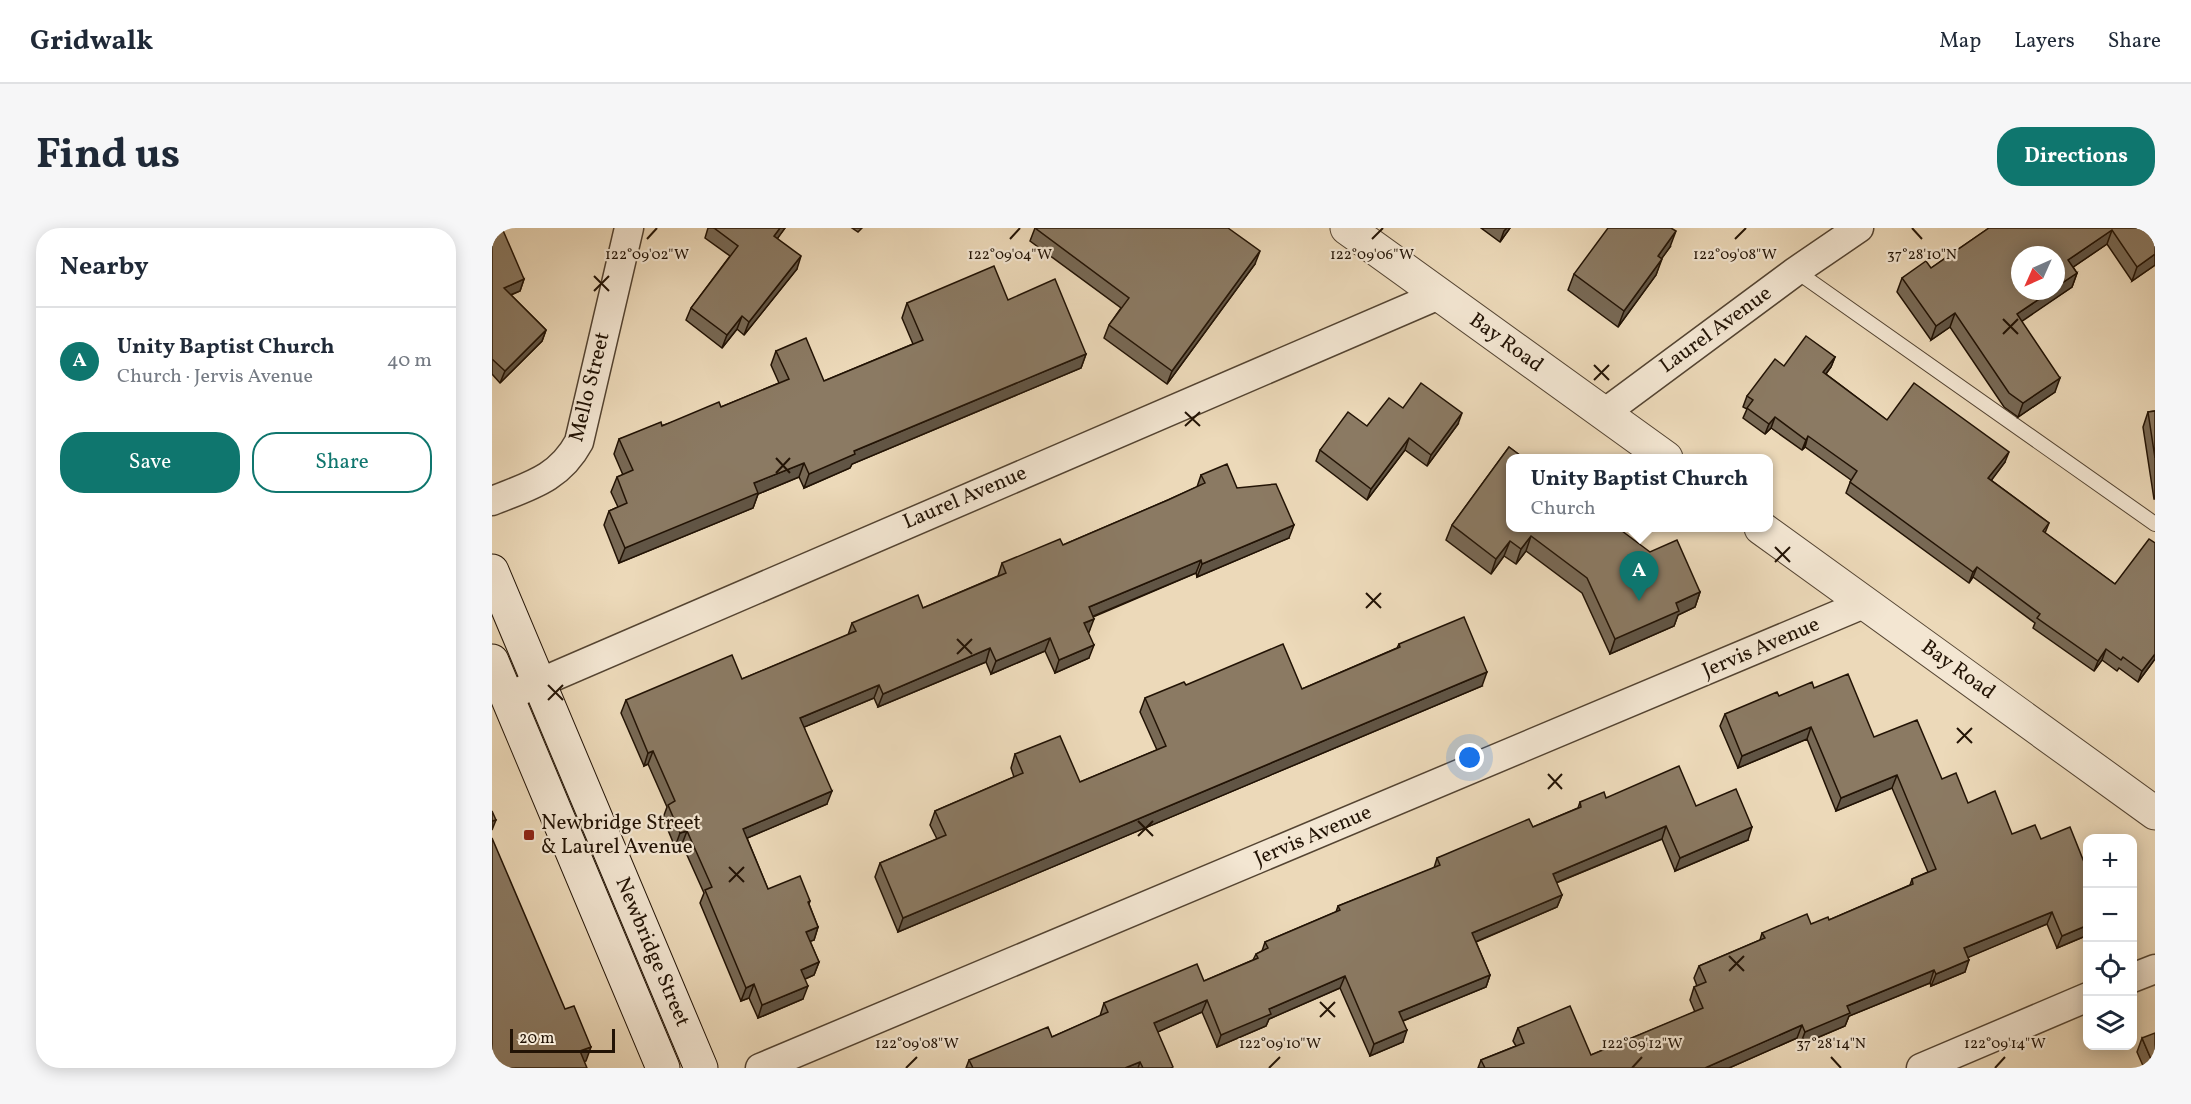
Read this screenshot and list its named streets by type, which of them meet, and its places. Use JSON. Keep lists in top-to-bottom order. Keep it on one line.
{"streets":{"main road":["Bay Road","Newbridge Street"],"street":["Laurel Avenue","Mello Street","Jervis Avenue"]},"crossings":[["Laurel Avenue","Bay Road"],["Laurel Avenue","Newbridge Street"],["Bay Road","Jervis Avenue"]],"places":{"transit":["Newbridge Street & Laurel Avenue"]},"scale_bar":"20 m","north":"bottom left","page":{"header":"Gridwalk","nav":["Map","Layers","Share"],"title":"Find us","buttons":["Directions",["Save","Share"]],"heading":"Nearby","list":[{"mark":"A","name":"Unity Baptist Church","note":"Church · Jervis Avenue","value":"40 m"}],"popup":["Unity Baptist Church","Church"],"pins":"A","map_buttons":["+","−"],"scale":"20 m"},"coordinates":["122°09'02\"W","122°09'04\"W","122°09'06\"W","122°09'08\"W","37°28'10\"N","122°09'10\"W","122°09'12\"W","122°09'14\"W","37°28'14\"N"]}
